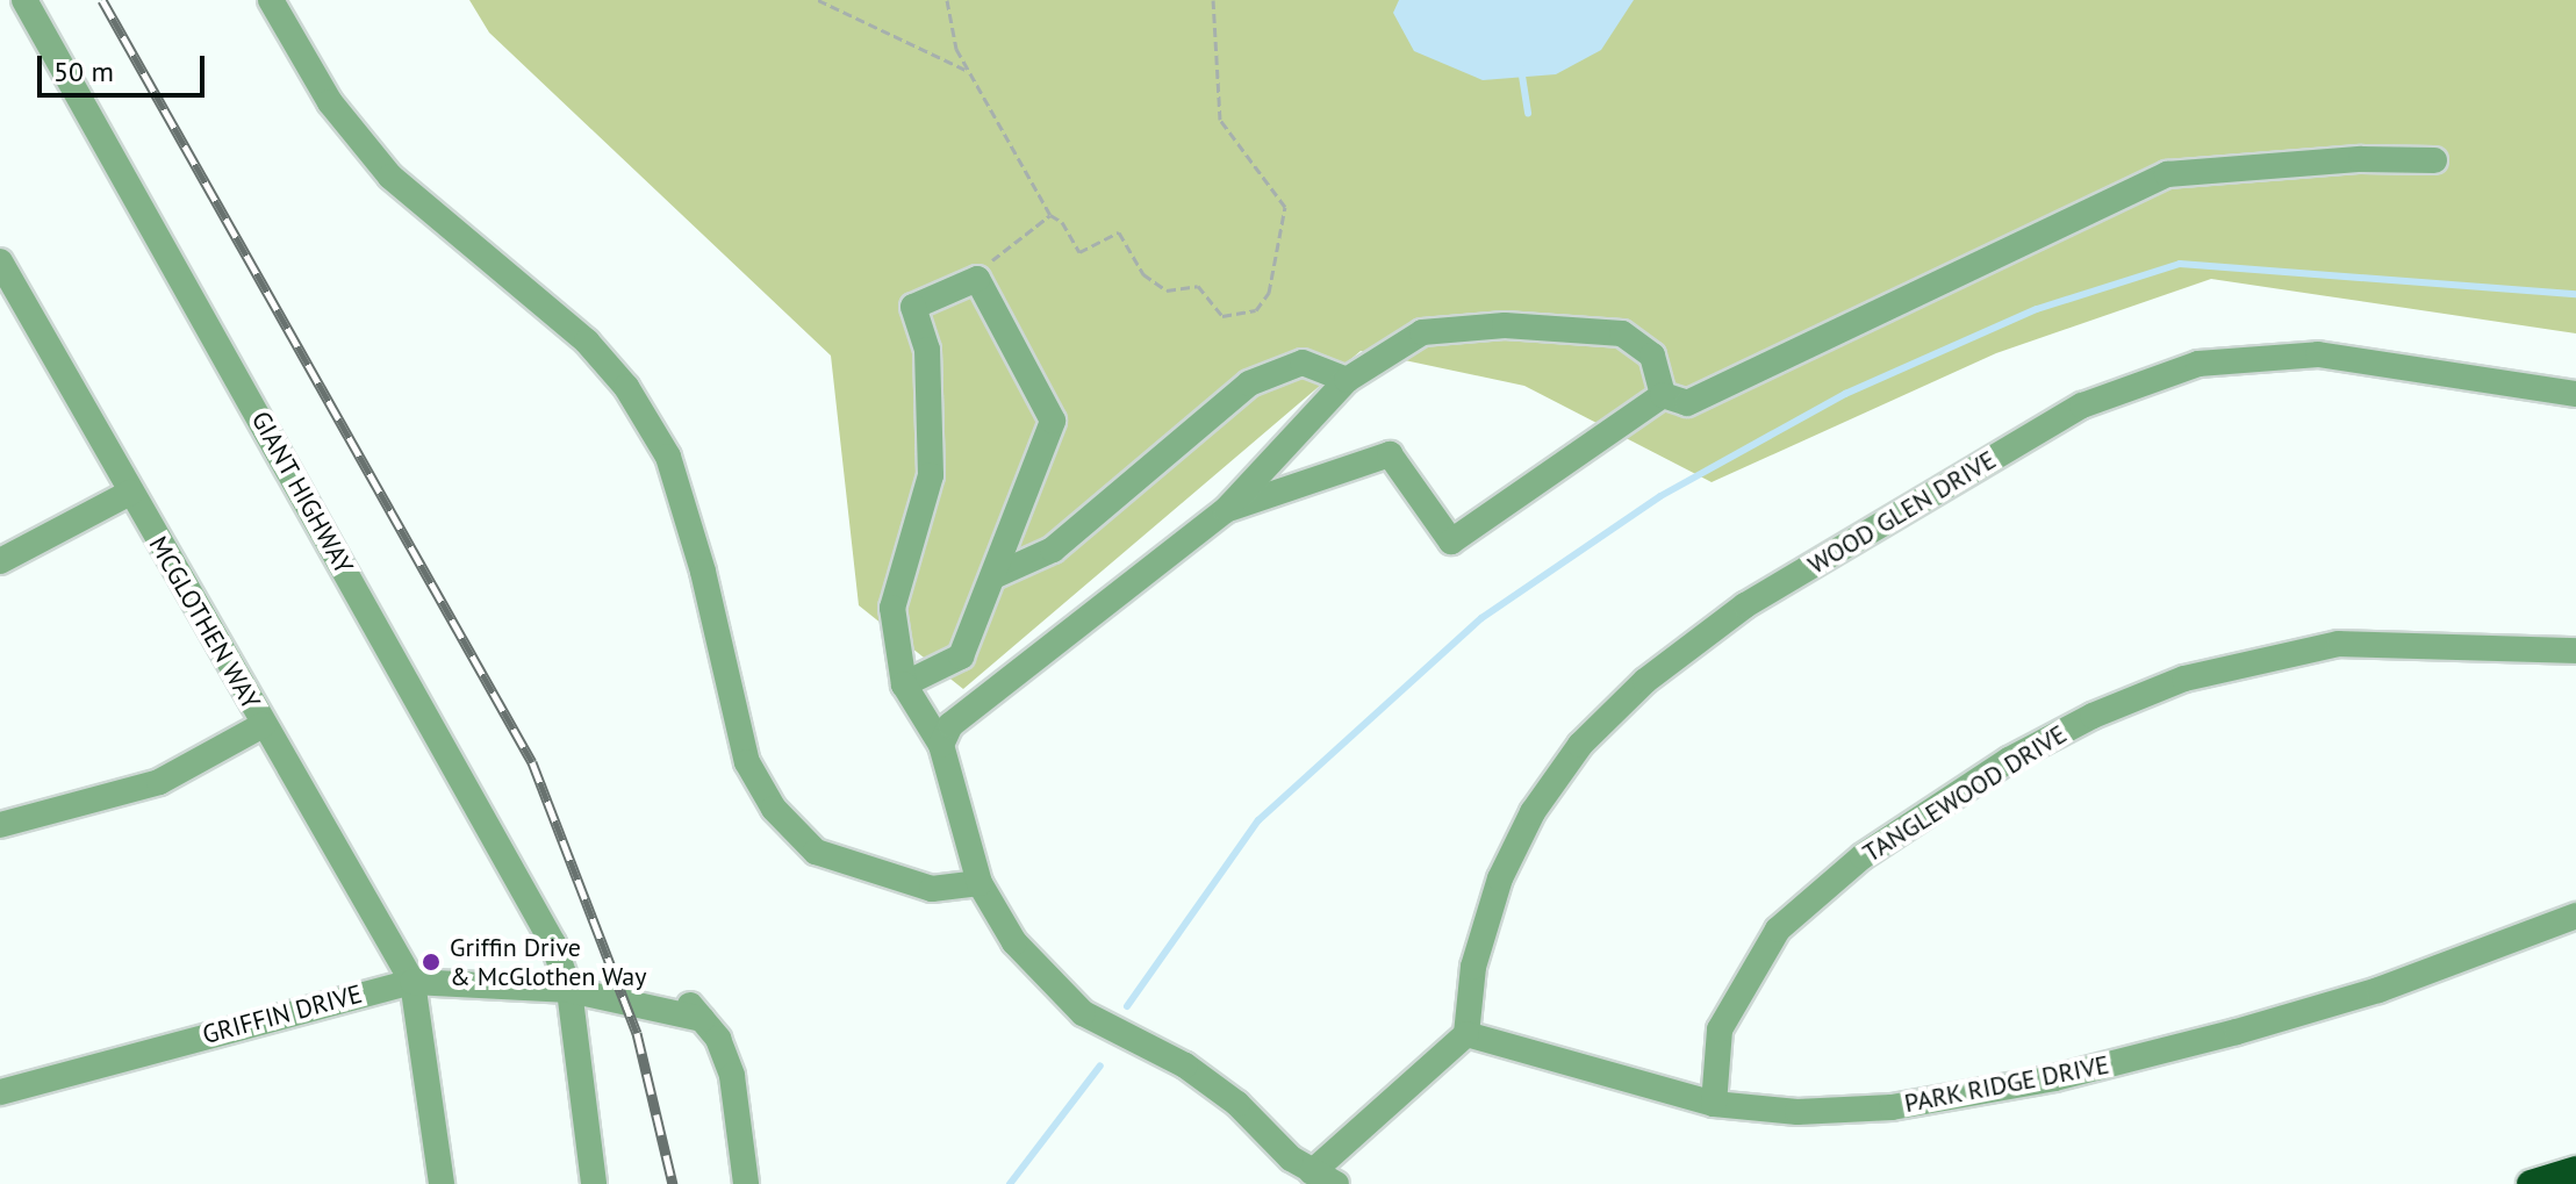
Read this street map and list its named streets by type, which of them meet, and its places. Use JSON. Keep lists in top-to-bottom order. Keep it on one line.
{"streets":{"street":["GIANT HIGHWAY","WOOD GLEN DRIVE","MCGLOTHEN WAY","TANGLEWOOD DRIVE","GRIFFIN DRIVE","PARK RIDGE DRIVE"]},"crossings":[["GIANT HIGHWAY","GRIFFIN DRIVE"],["WOOD GLEN DRIVE","PARK RIDGE DRIVE"],["MCGLOTHEN WAY","GRIFFIN DRIVE"],["TANGLEWOOD DRIVE","PARK RIDGE DRIVE"]],"places":["Griffin Drive & McGlothen Way"],"scale_bar":"50 m"}
